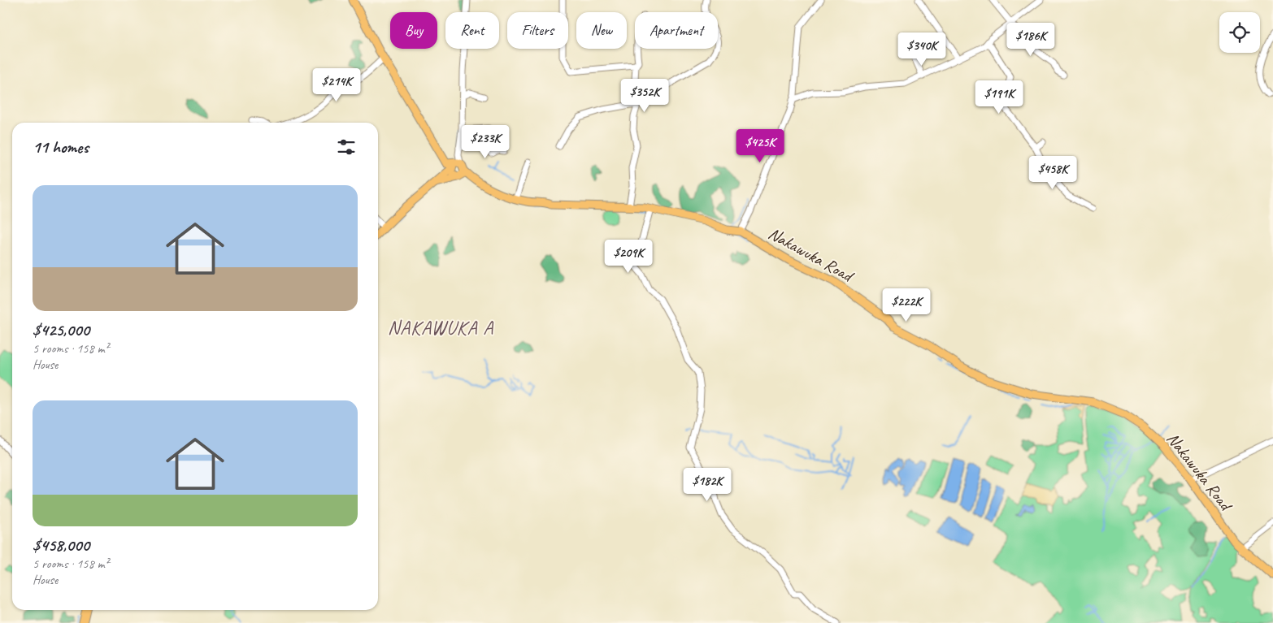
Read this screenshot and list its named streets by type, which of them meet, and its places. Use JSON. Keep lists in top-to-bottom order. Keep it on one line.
{"streets":{"main road":["Nakawuka Road"]},"districts":["NAKAWUKA A"],"page":{"chip":["Buy","Rent","Filters","New","Apartment"],"price":["$186K","$340K","$214K","$352K","$191K","$233K","$425K","$458K","$209K","$222K","$182K"],"heading":"11 homes","list":[{"name":"$425,000","note":"5 rooms · 158 m² · House"},{"name":"$458,000","note":"5 rooms · 158 m² · House"}]}}
